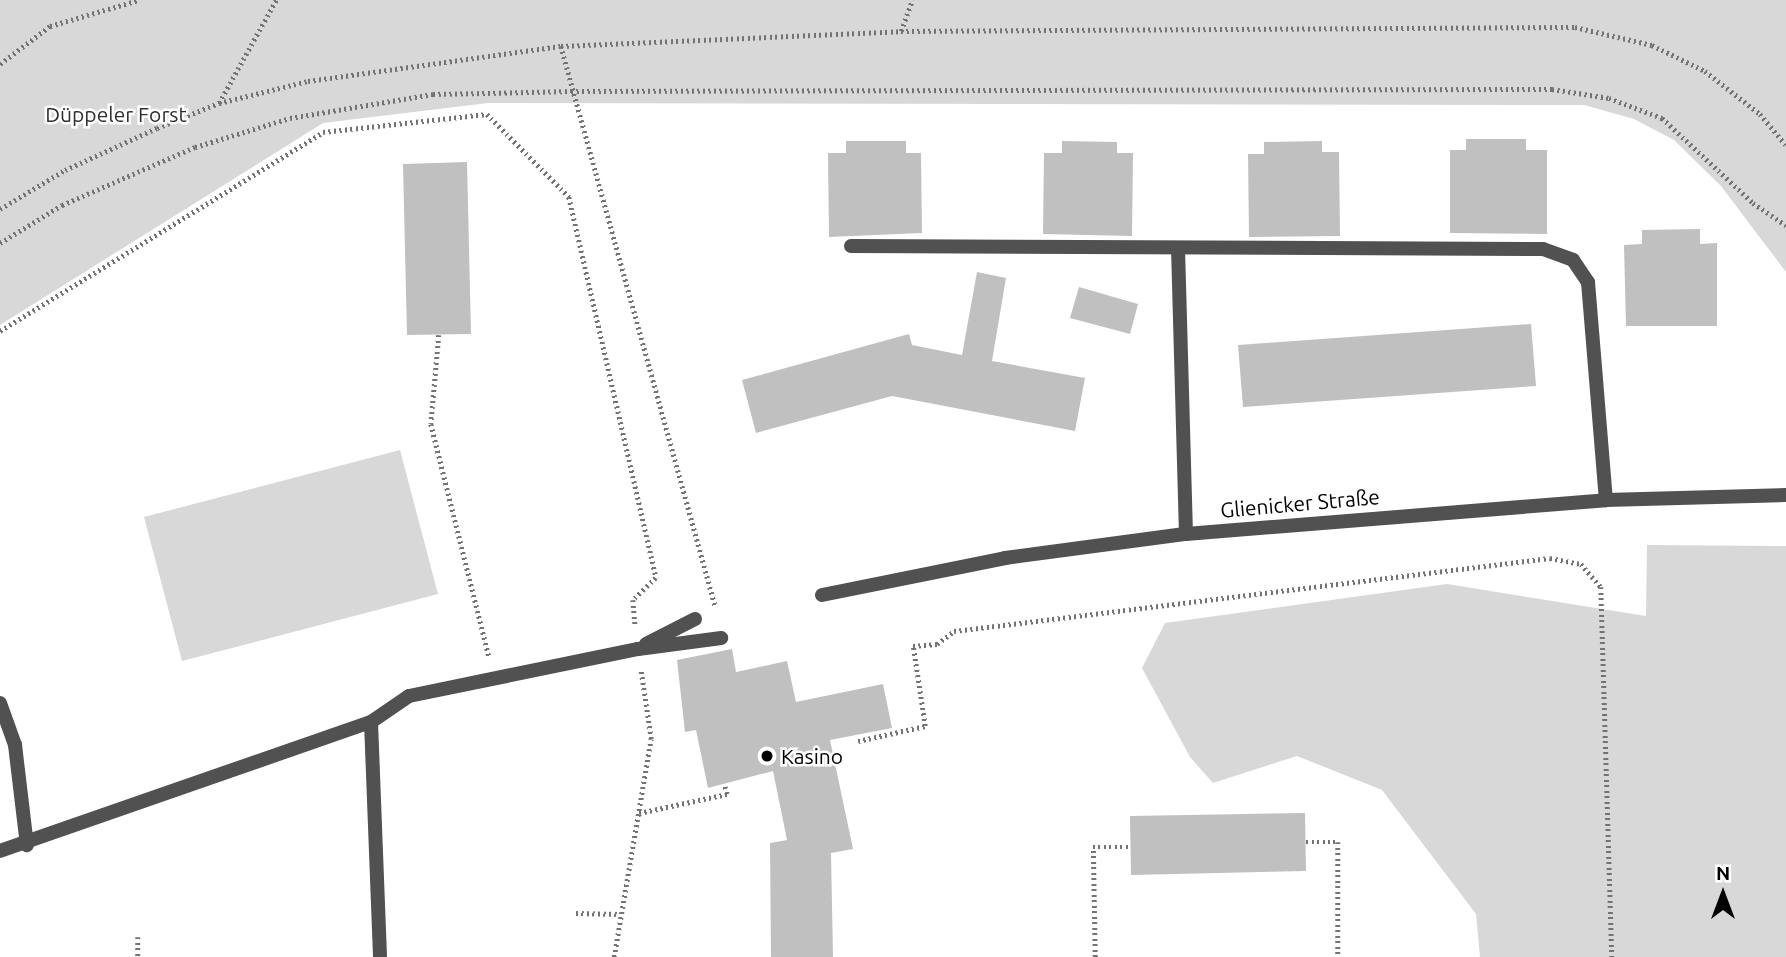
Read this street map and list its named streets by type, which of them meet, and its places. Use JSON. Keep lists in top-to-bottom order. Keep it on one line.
{"streets":{"street":["Glienicker Straße"]},"parks":["Düppeler Forst"],"places":["Kasino"],"north":"top"}
